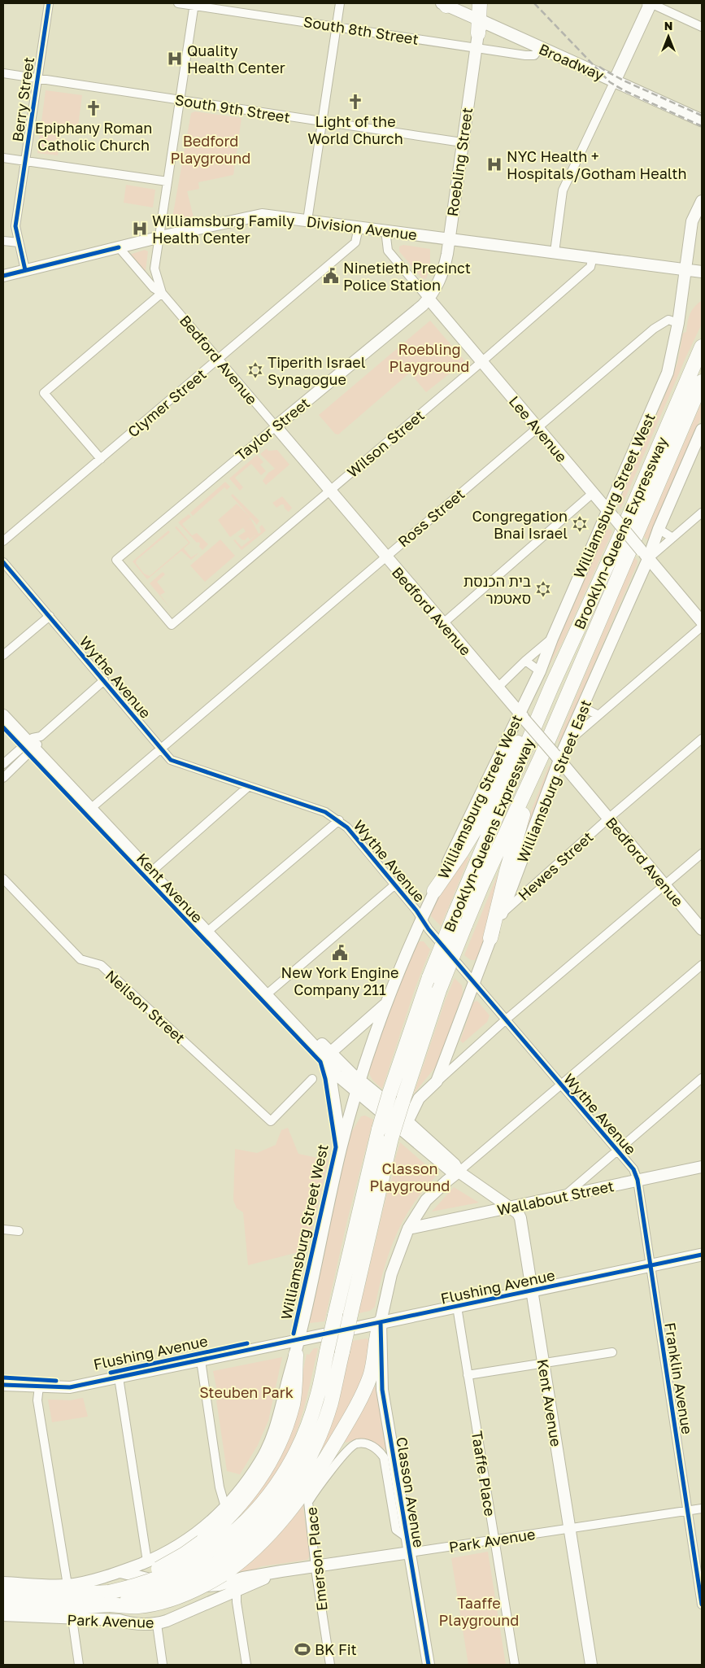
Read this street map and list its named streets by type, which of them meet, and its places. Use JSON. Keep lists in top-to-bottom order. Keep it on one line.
{"streets":{"highway":["Brooklyn-Queens Expressway"],"main road":["Broadway","Roebling Street","Division Avenue","Bedford Avenue","Taylor Street","Lee Avenue","Williamsburg Street West","Williamsburg Street East","Kent Avenue","Wallabout Street","Flushing Avenue","Classon Avenue","Park Avenue"],"street":["South 8th Street","Berry Street","South 9th Street","Clymer Street","Wilson Street","Ross Street","Wythe Avenue","Hewes Street","Neilson Street","Franklin Avenue","Taaffe Place","Emerson Place"]},"crossings":[["South 8th Street","Broadway"],["South 8th Street","Roebling Street"],["South 8th Street","Bedford Avenue"],["Broadway","Roebling Street"],["Berry Street","South 9th Street"],["Berry Street","Division Avenue"],["South 9th Street","Roebling Street"],["South 9th Street","Bedford Avenue"],["Roebling Street","Division Avenue"],["Roebling Street","Taylor Street"],["Roebling Street","Lee Avenue"],["Division Avenue","Bedford Avenue"],["Division Avenue","Clymer Street"],["Division Avenue","Lee Avenue"],["Division Avenue","Wilson Street"],["Division Avenue","Williamsburg Street West"],["Bedford Avenue","Clymer Street"],["Bedford Avenue","Taylor Street"],["Bedford Avenue","Wilson Street"],["Bedford Avenue","Williamsburg Street West"],["Bedford Avenue","Ross Street"],["Bedford Avenue","Brooklyn-Queens Expressway"],["Bedford Avenue","Williamsburg Street East"],["Bedford Avenue","Hewes Street"],["Taylor Street","Lee Avenue"],["Taylor Street","Wilson Street"],["Lee Avenue","Wilson Street"],["Lee Avenue","Williamsburg Street West"],["Lee Avenue","Ross Street"],["Lee Avenue","Williamsburg Street East"],["Williamsburg Street West","Ross Street"],["Williamsburg Street West","Wythe Avenue"],["Williamsburg Street West","Kent Avenue"],["Williamsburg Street West","Flushing Avenue"],["Williamsburg Street West","Park Avenue"],["Ross Street","Wythe Avenue"],["Ross Street","Kent Avenue"],["Brooklyn-Queens Expressway","Williamsburg Street East"],["Wythe Avenue","Williamsburg Street East"],["Wythe Avenue","Wallabout Street"],["Wythe Avenue","Franklin Avenue"],["Williamsburg Street East","Hewes Street"],["Williamsburg Street East","Kent Avenue"],["Kent Avenue","Wallabout Street"],["Kent Avenue","Flushing Avenue"],["Kent Avenue","Classon Avenue"],["Kent Avenue","Park Avenue"],["Wallabout Street","Franklin Avenue"],["Wallabout Street","Classon Avenue"],["Flushing Avenue","Franklin Avenue"],["Flushing Avenue","Taaffe Place"],["Flushing Avenue","Classon Avenue"],["Franklin Avenue","Park Avenue"],["Taaffe Place","Park Avenue"],["Classon Avenue","Park Avenue"],["Classon Avenue","Emerson Place"],["Park Avenue","Emerson Place"]],"parks":["Bedford Playground","Roebling Playground","Classon Playground","Steuben Park","Taaffe Playground"],"places":{"hospital":["Quality Health Center","NYC Health + Hospitals/Gotham Health","Williamsburg Family Health Center"],"church":["Light of the World Church","Epiphany Roman Catholic Church"],"public building":["Ninetieth Precinct Police Station","New York Engine Company 211"],"synagogue":["Tiperith Israel Synagogue","Congregation Bnai Israel","בית הכנסת סאטמר"],"sports":["BK Fit"]},"north":"top"}
